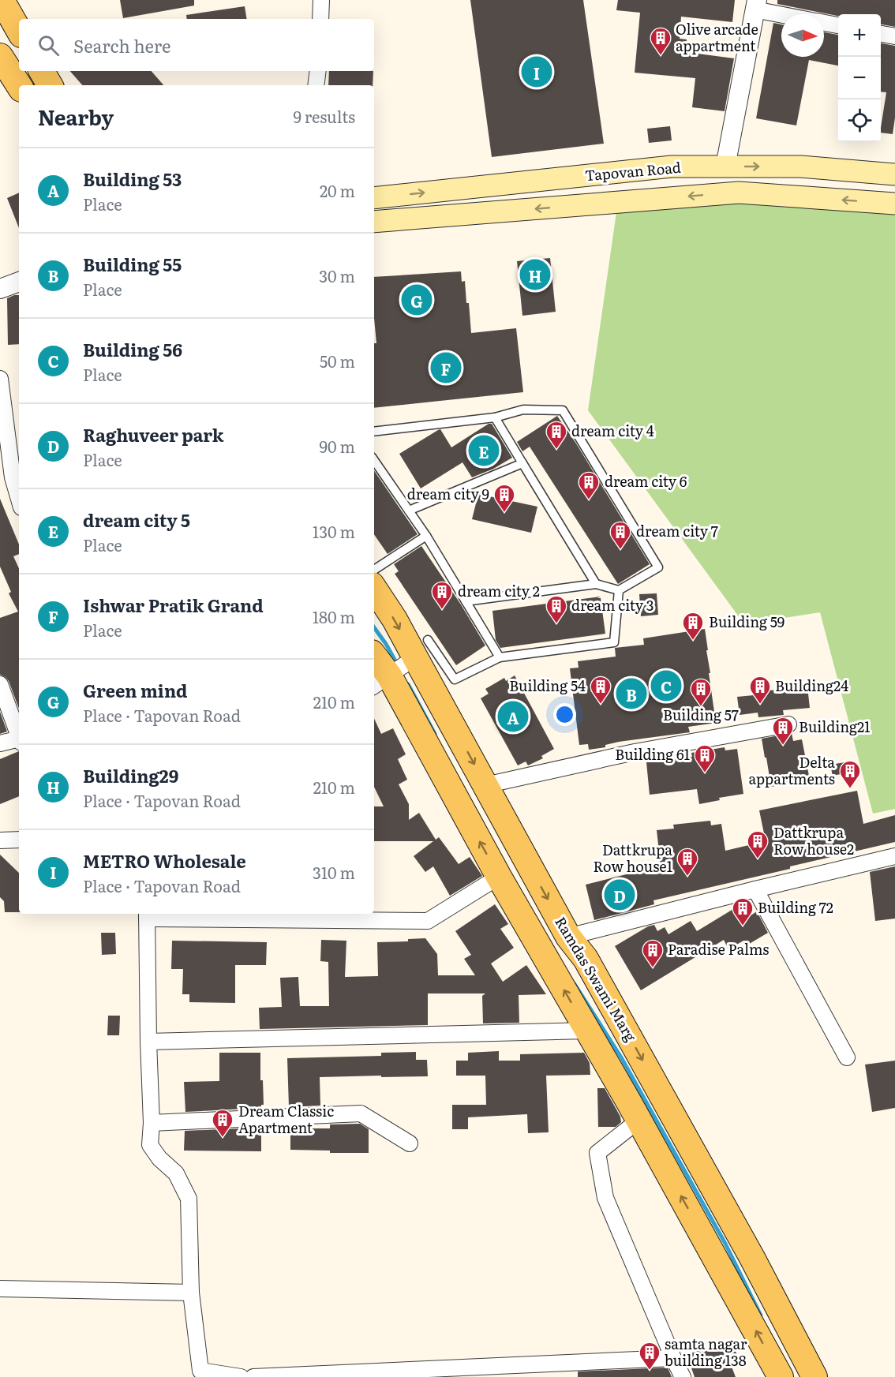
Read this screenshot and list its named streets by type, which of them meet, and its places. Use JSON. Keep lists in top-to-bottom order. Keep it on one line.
{"streets":{"main road":["Tapovan Road","Ramdas Swami Marg"]},"places":{"building":["Olive arcade appartment","dream city 4","dream city 6","dream city 9","dream city 7","dream city 2","dream city 3","Building 59","Building 54","Building24","Building 57","Building21","Building 61","Delta appartments","Dattkrupa Row house2","Dattkrupa Row house1","Building 72","Paradise Palms","Dream Classic Apartment","samta nagar building 138"]},"north":"right","page":{"map_buttons":["+","−"],"search":"Search here","pins":["I","H","G","F","E","C","B","A","D"],"heading":["Nearby","9 results"],"list":[{"mark":"A","name":"Building 53","note":"Place","value":"20 m"},{"mark":"B","name":"Building 55","note":"Place","value":"30 m"},{"mark":"C","name":"Building 56","note":"Place","value":"50 m"},{"mark":"D","name":"Raghuveer park","note":"Place","value":"90 m"},{"mark":"E","name":"dream city 5","note":"Place","value":"130 m"},{"mark":"F","name":"Ishwar Pratik Grand","note":"Place","value":"180 m"},{"mark":"G","name":"Green mind","note":"Place · Tapovan Road","value":"210 m"},{"mark":"H","name":"Building29","note":"Place · Tapovan Road","value":"210 m"},{"mark":"I","name":"METRO Wholesale","note":"Place · Tapovan Road","value":"310 m"}]}}
